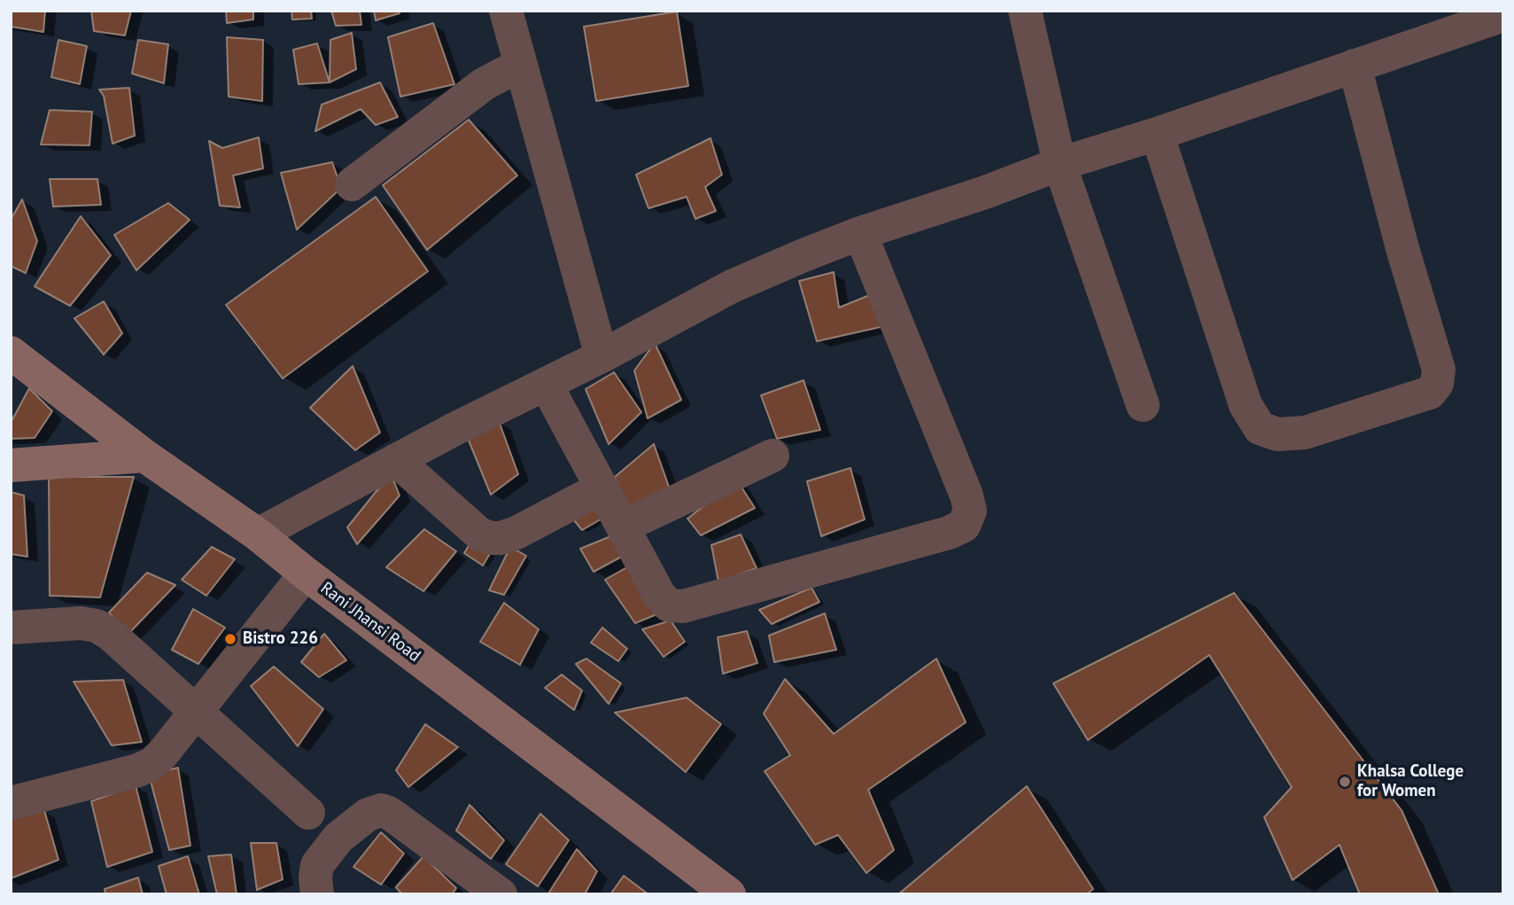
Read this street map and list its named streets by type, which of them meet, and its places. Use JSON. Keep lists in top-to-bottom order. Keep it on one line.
{"streets":{"street":["Rani Jhansi Road"]},"places":["Bistro 226","Khalsa College for Women"]}
